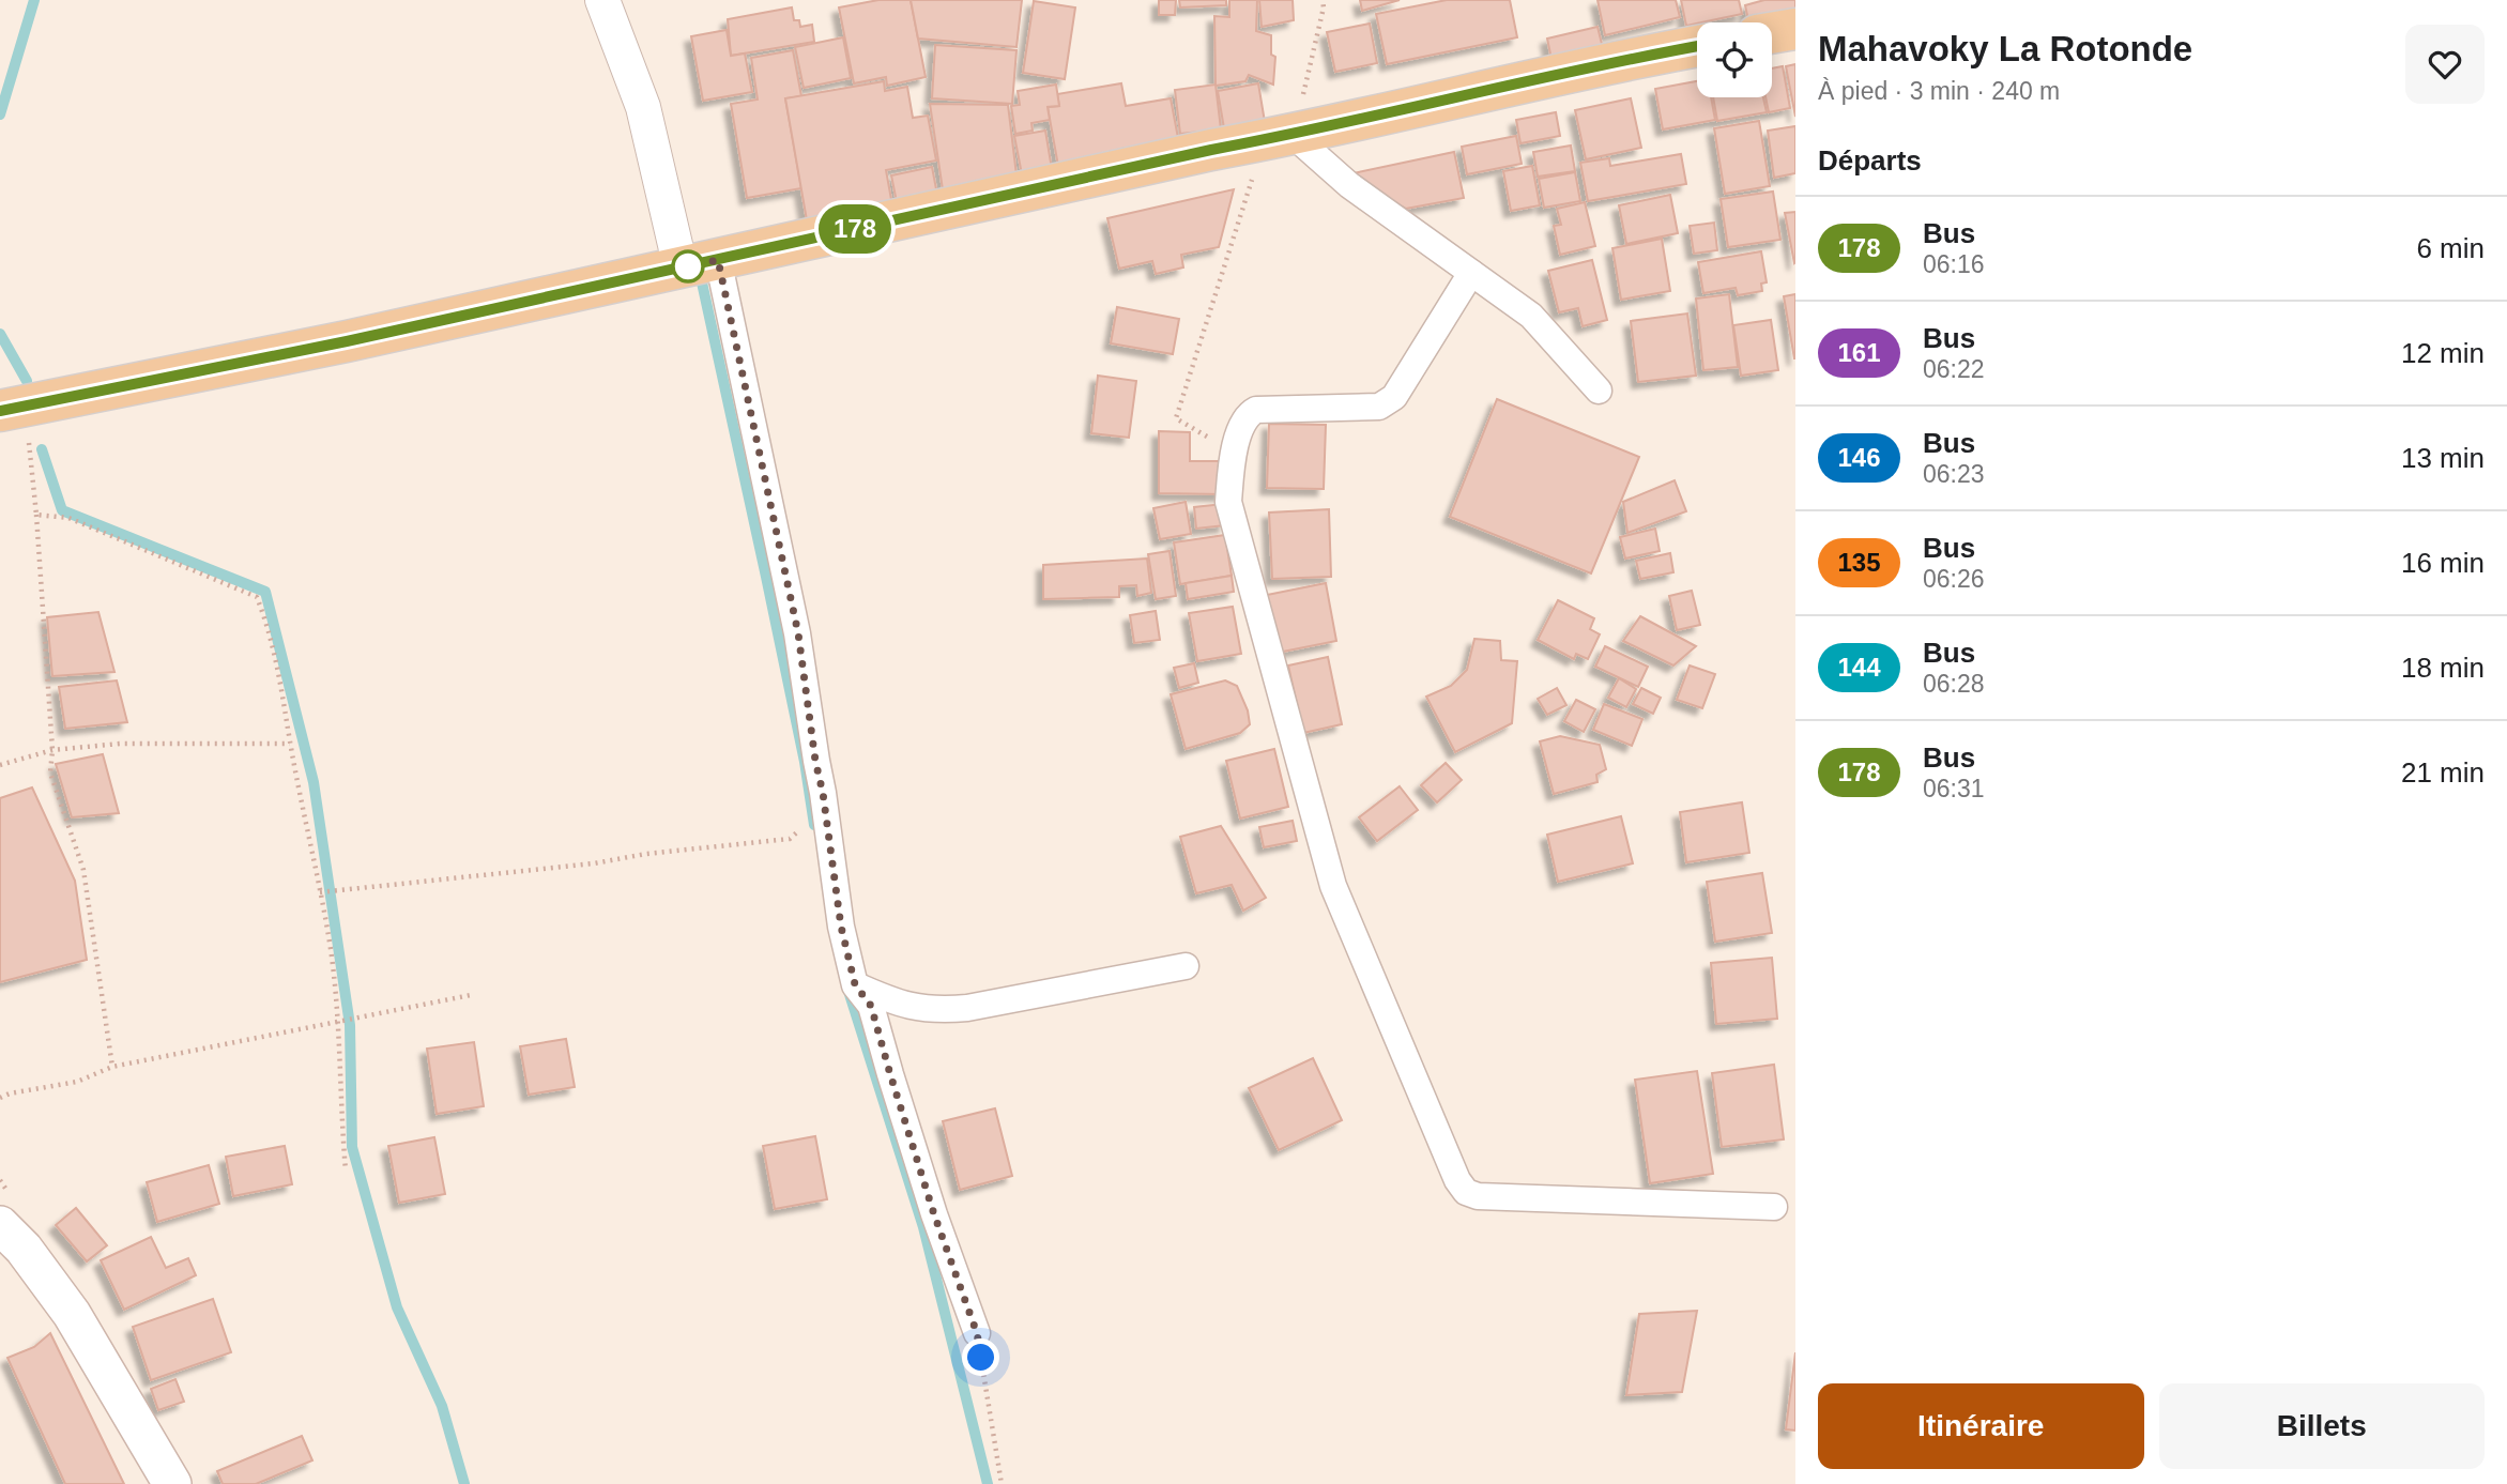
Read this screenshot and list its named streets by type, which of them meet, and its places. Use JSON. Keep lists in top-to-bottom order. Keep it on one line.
{"lines":["bus line 178"],"page":{"on_map":"178","heading":[["Mahavoky La Rotonde","À pied · 3 min · 240 m"],"Départs"],"list":[{"mark":"178","name":"Bus","note":"06:16","value":"6 min"},{"mark":"161","name":"Bus","note":"06:22","value":"12 min"},{"mark":"146","name":"Bus","note":"06:23","value":"13 min"},{"mark":"135","name":"Bus","note":"06:26","value":"16 min"},{"mark":"144","name":"Bus","note":"06:28","value":"18 min"},{"mark":"178","name":"Bus","note":"06:31","value":"21 min"}],"buttons":["Itinéraire","Billets"]}}
